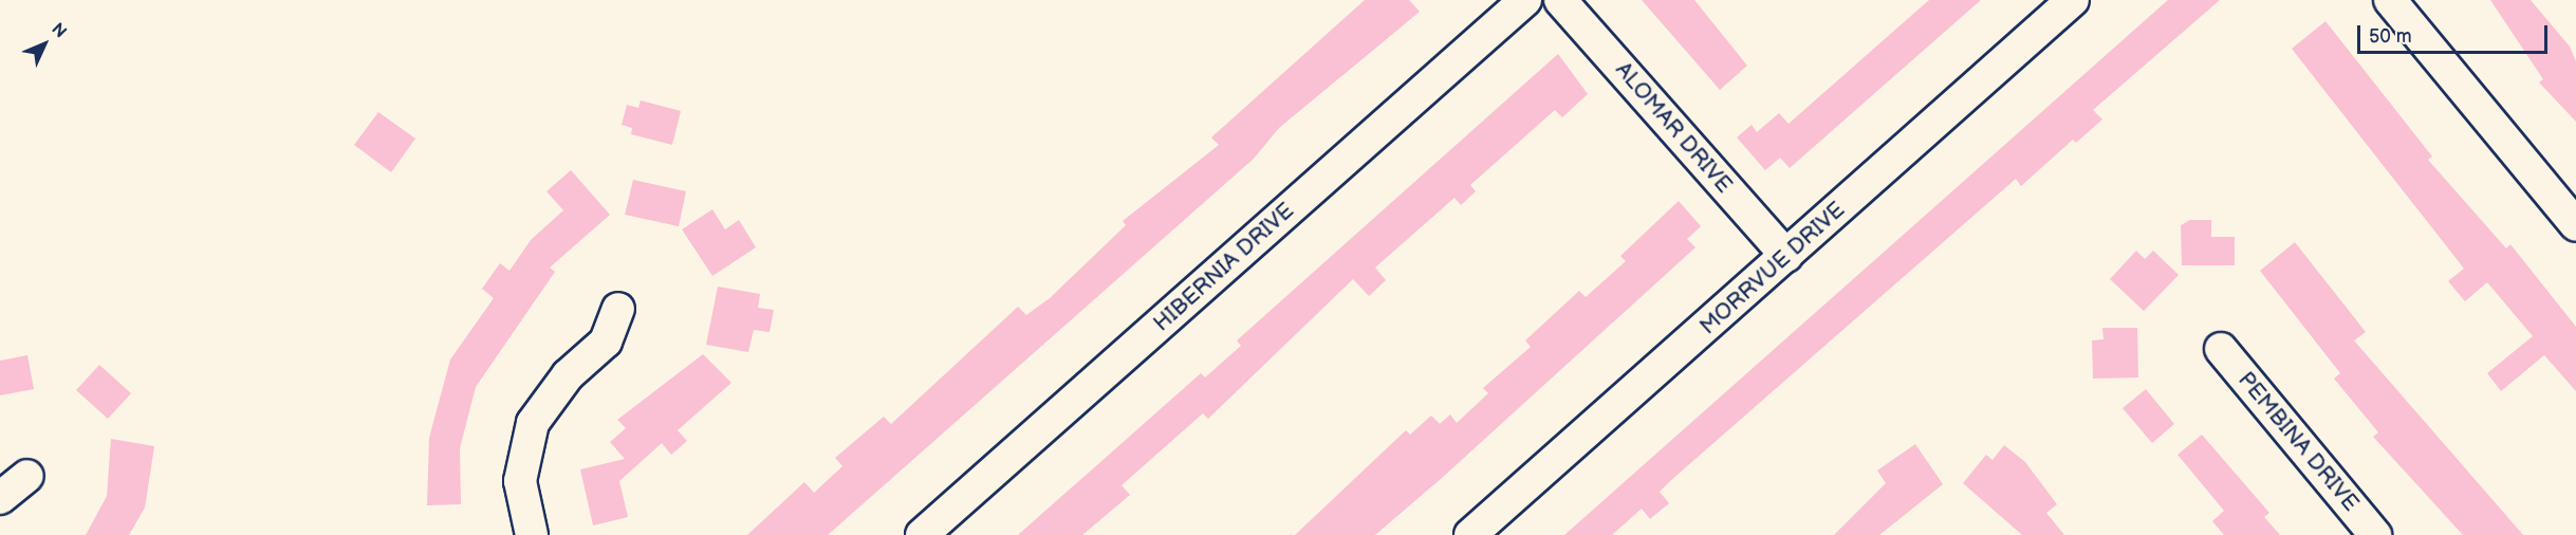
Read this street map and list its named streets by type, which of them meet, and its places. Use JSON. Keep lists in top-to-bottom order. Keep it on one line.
{"streets":{"street":["ALOMAR DRIVE","HIBERNIA DRIVE","MORRVUE DRIVE","PEMBINA DRIVE"]},"crossings":[["ALOMAR DRIVE","MORRVUE DRIVE"]],"scale_bar":"50 m","north":"top right"}
